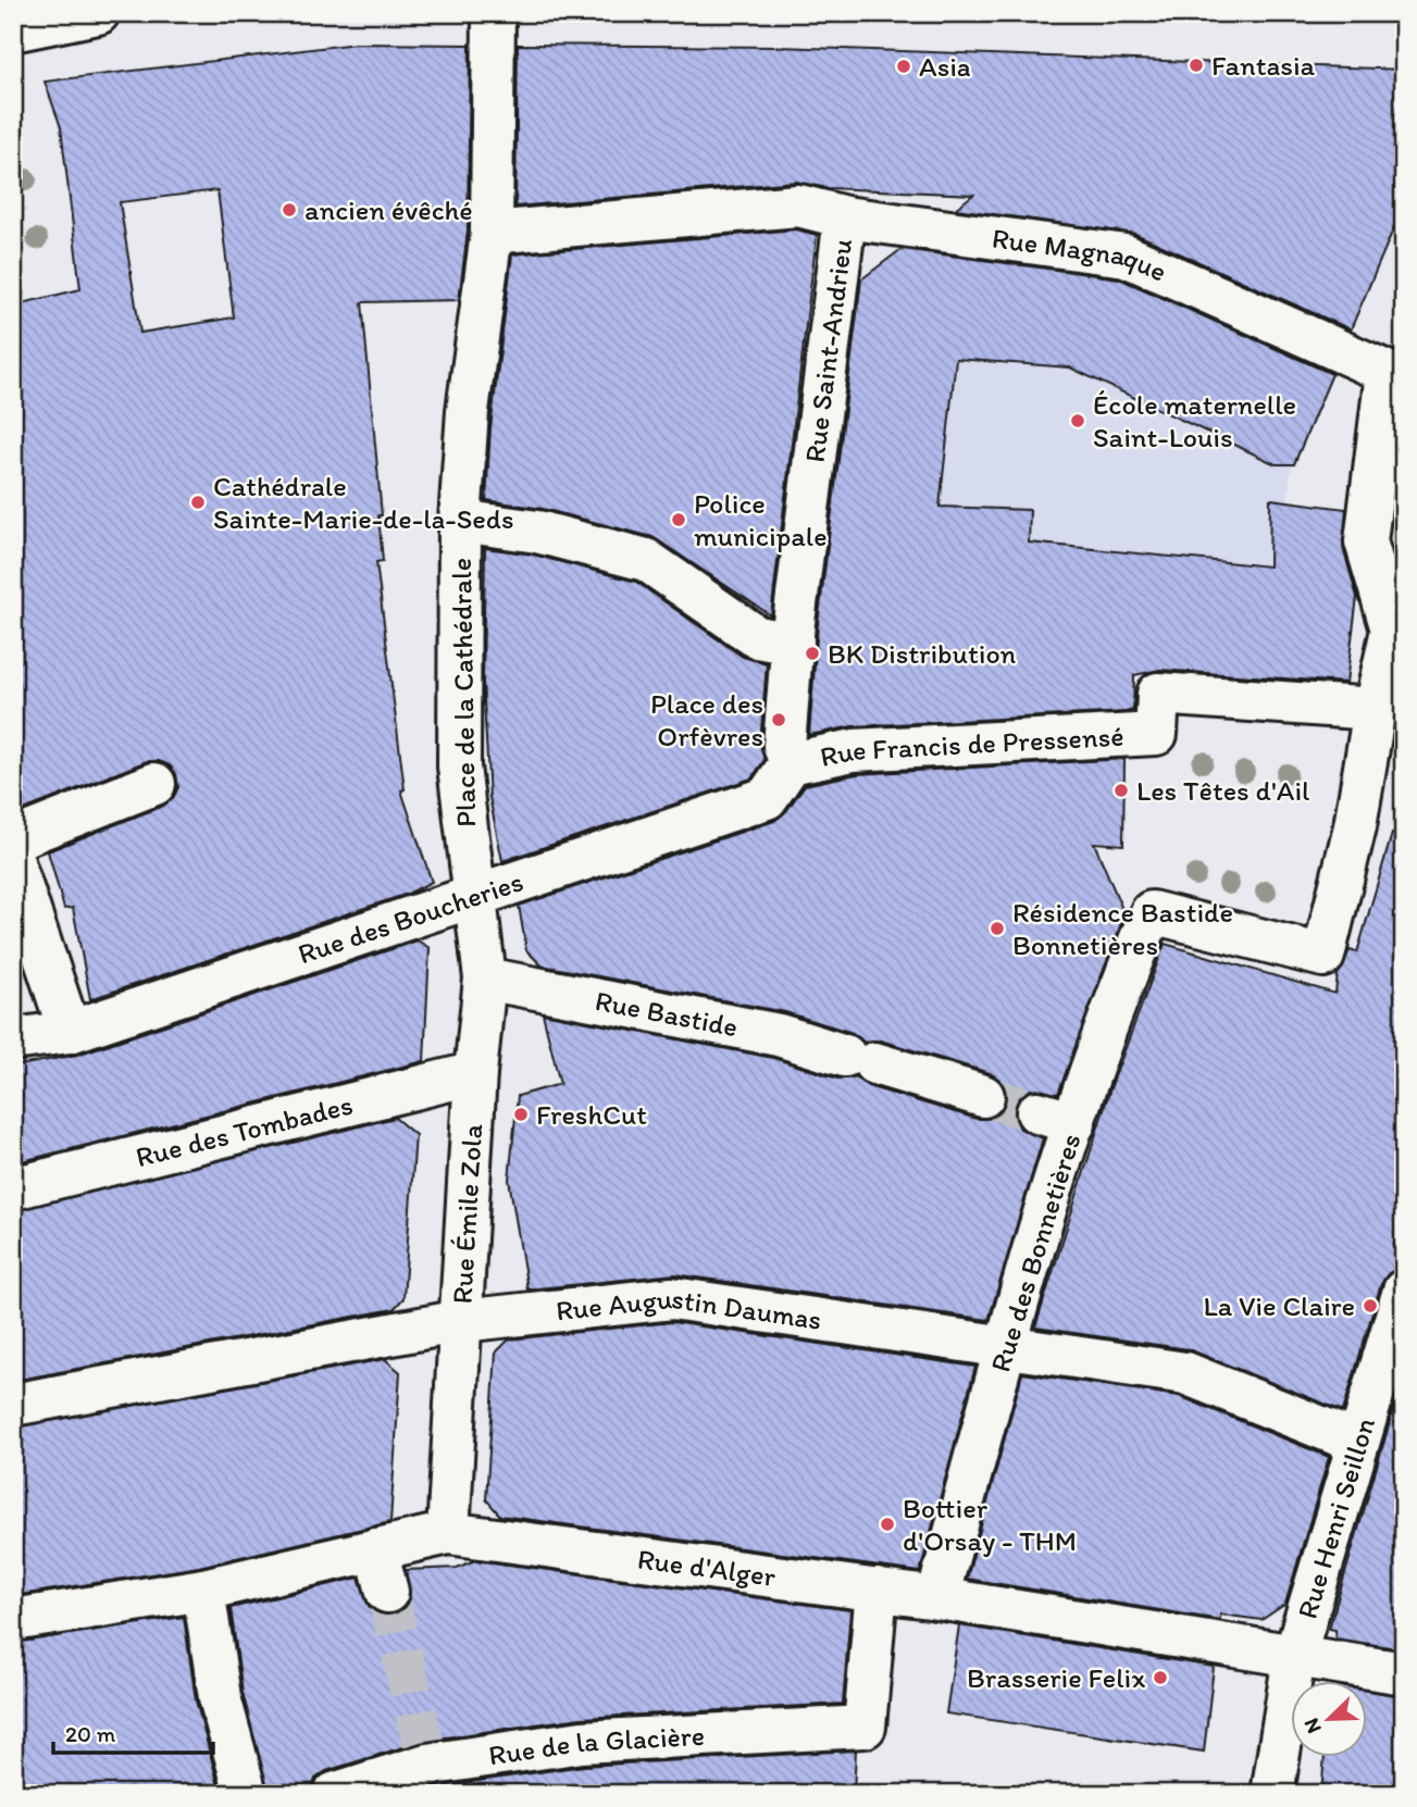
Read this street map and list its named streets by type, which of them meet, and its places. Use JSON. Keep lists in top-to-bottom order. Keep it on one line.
{"streets":{"street":["Rue Magnaque","Rue Saint-Andrieu","Place de la Cathédrale","Rue Francis de Pressensé","Rue des Boucheries","Rue Bastide","Rue des Tombades","Rue Émile Zola","Rue des Bonnetières","Rue Augustin Daumas","Rue Henri Seillon","Rue d'Alger","Rue de la Glacière"]},"crossings":[["Rue Magnaque","Rue Saint-Andrieu"],["Rue Magnaque","Place de la Cathédrale"],["Place de la Cathédrale","Rue des Boucheries"],["Place de la Cathédrale","Rue Émile Zola"],["Rue Francis de Pressensé","Rue des Boucheries"],["Rue Francis de Pressensé","Rue des Bonnetières"],["Rue des Boucheries","Rue Émile Zola"],["Rue Bastide","Rue Émile Zola"],["Rue des Tombades","Rue Émile Zola"],["Rue Émile Zola","Rue Augustin Daumas"],["Rue Émile Zola","Rue d'Alger"],["Rue des Bonnetières","Rue Augustin Daumas"],["Rue des Bonnetières","Rue d'Alger"],["Rue Augustin Daumas","Rue Henri Seillon"],["Rue Henri Seillon","Rue d'Alger"],["Rue d'Alger","Rue de la Glacière"]],"places":["Fantasia","Asia","ancien évêché","École maternelle Saint-Louis","Cathédrale Sainte-Marie-de-la-Seds","Police municipale","BK Distribution","Place des Orfèvres","Les Têtes d'Ail","Résidence Bastide Bonnetières","FreshCut","La Vie Claire","Bottier d'Orsay - THM","Brasserie Felix"],"scale_bar":"20 m","north":"bottom left"}
